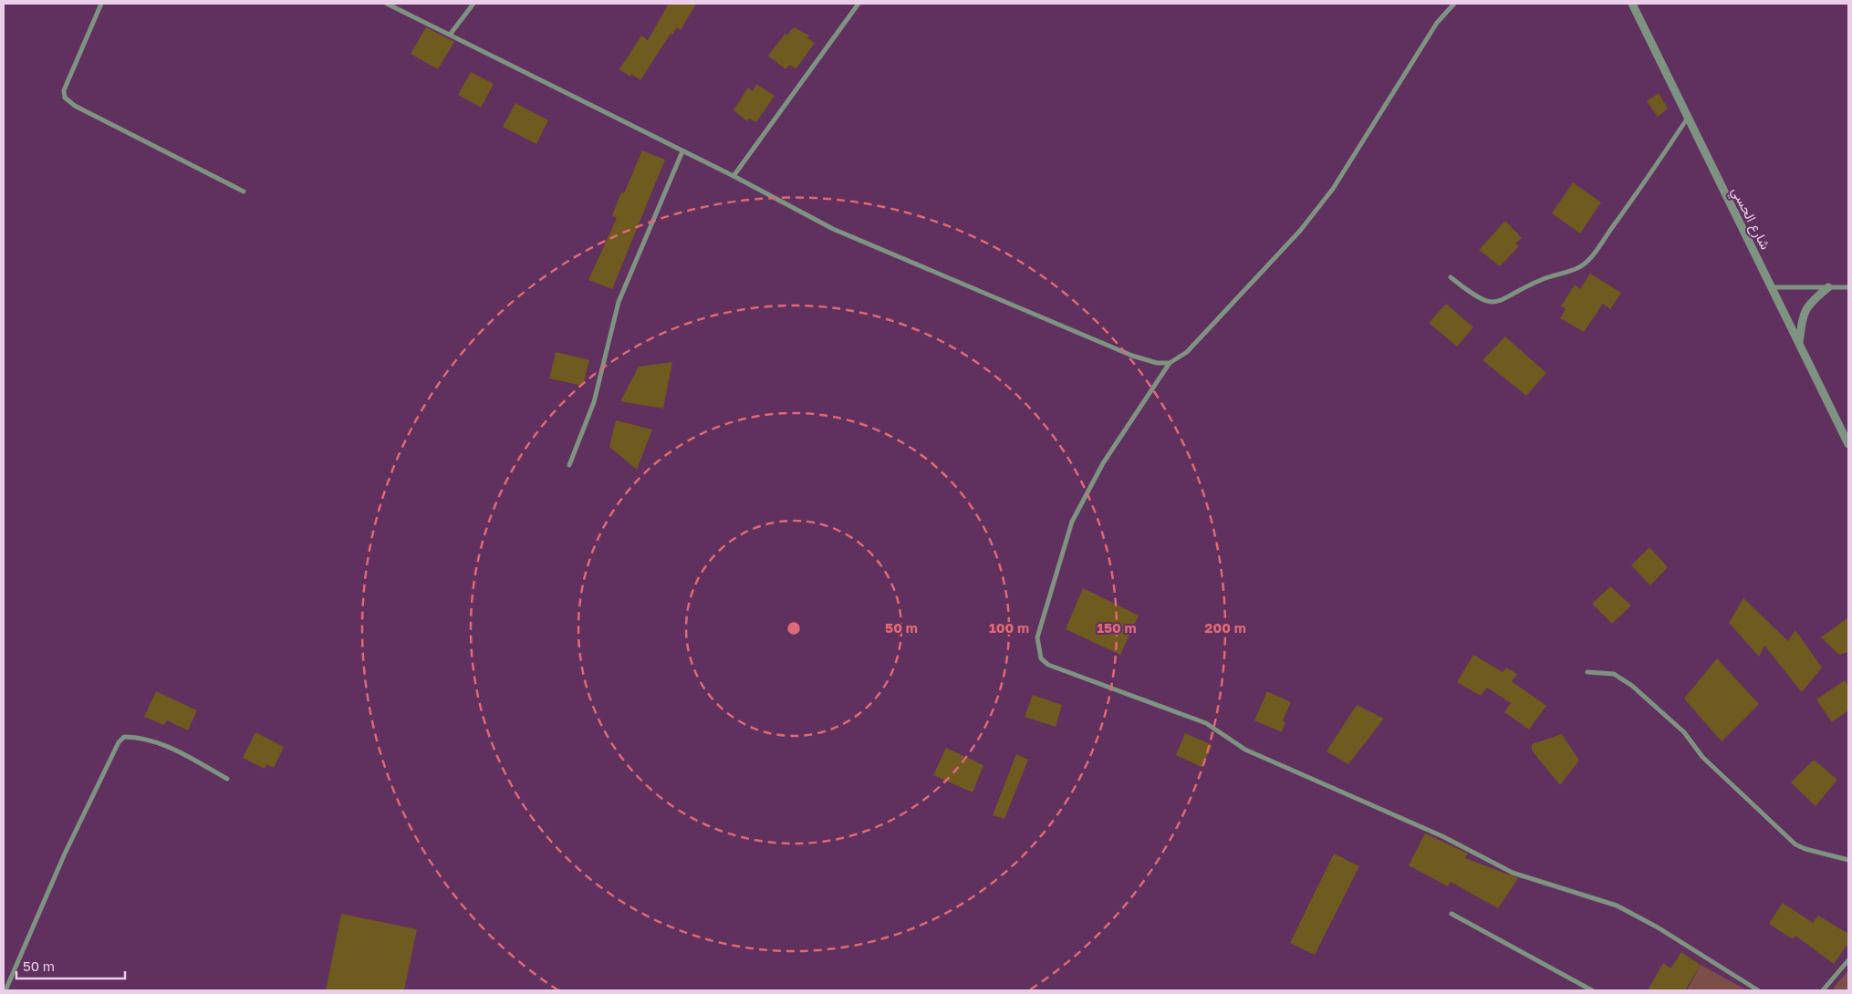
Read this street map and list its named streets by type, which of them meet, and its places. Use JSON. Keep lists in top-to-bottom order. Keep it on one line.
{"streets":{"street":["شارع الحسي"]},"scale_bar":"50 m","rings":["50 m","100 m","150 m","200 m"]}
